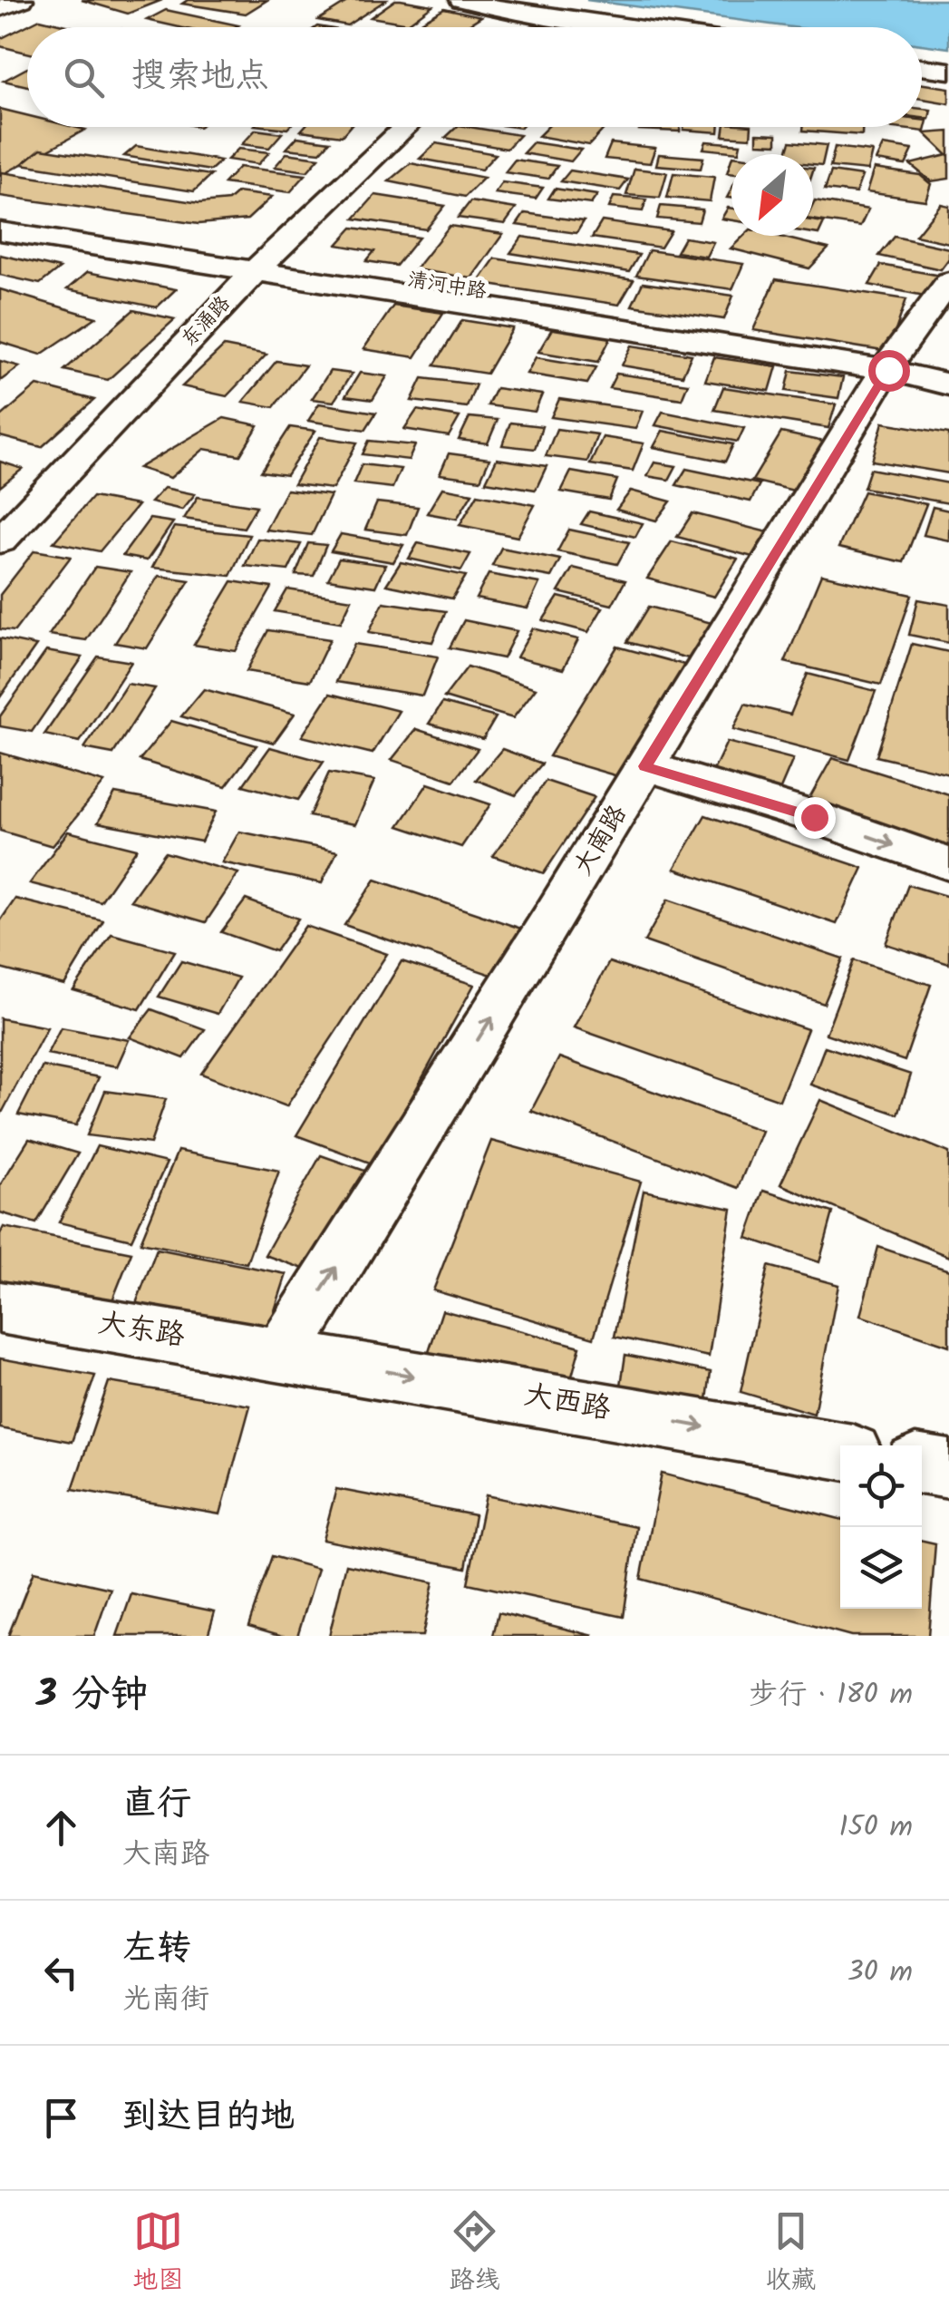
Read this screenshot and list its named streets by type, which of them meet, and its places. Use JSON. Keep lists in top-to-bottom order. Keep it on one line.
{"streets":{"street":["清河中路","东涌路","大南路","大东路","大西路"]},"crossings":[["清河中路","东涌路"],["清河中路","大南路"],["大南路","大东路"],["大南路","大西路"],["大东路","大西路"]],"one_way":["大南路","大西路"],"north":"bottom left","page":{"search":"搜索地点","heading":["3 分钟","步行 · 180 m"],"list":[["直行","大南路","150 m"],["左转","光南街","30 m"],"到达目的地"],"nav":["地图","路线","收藏"]}}
